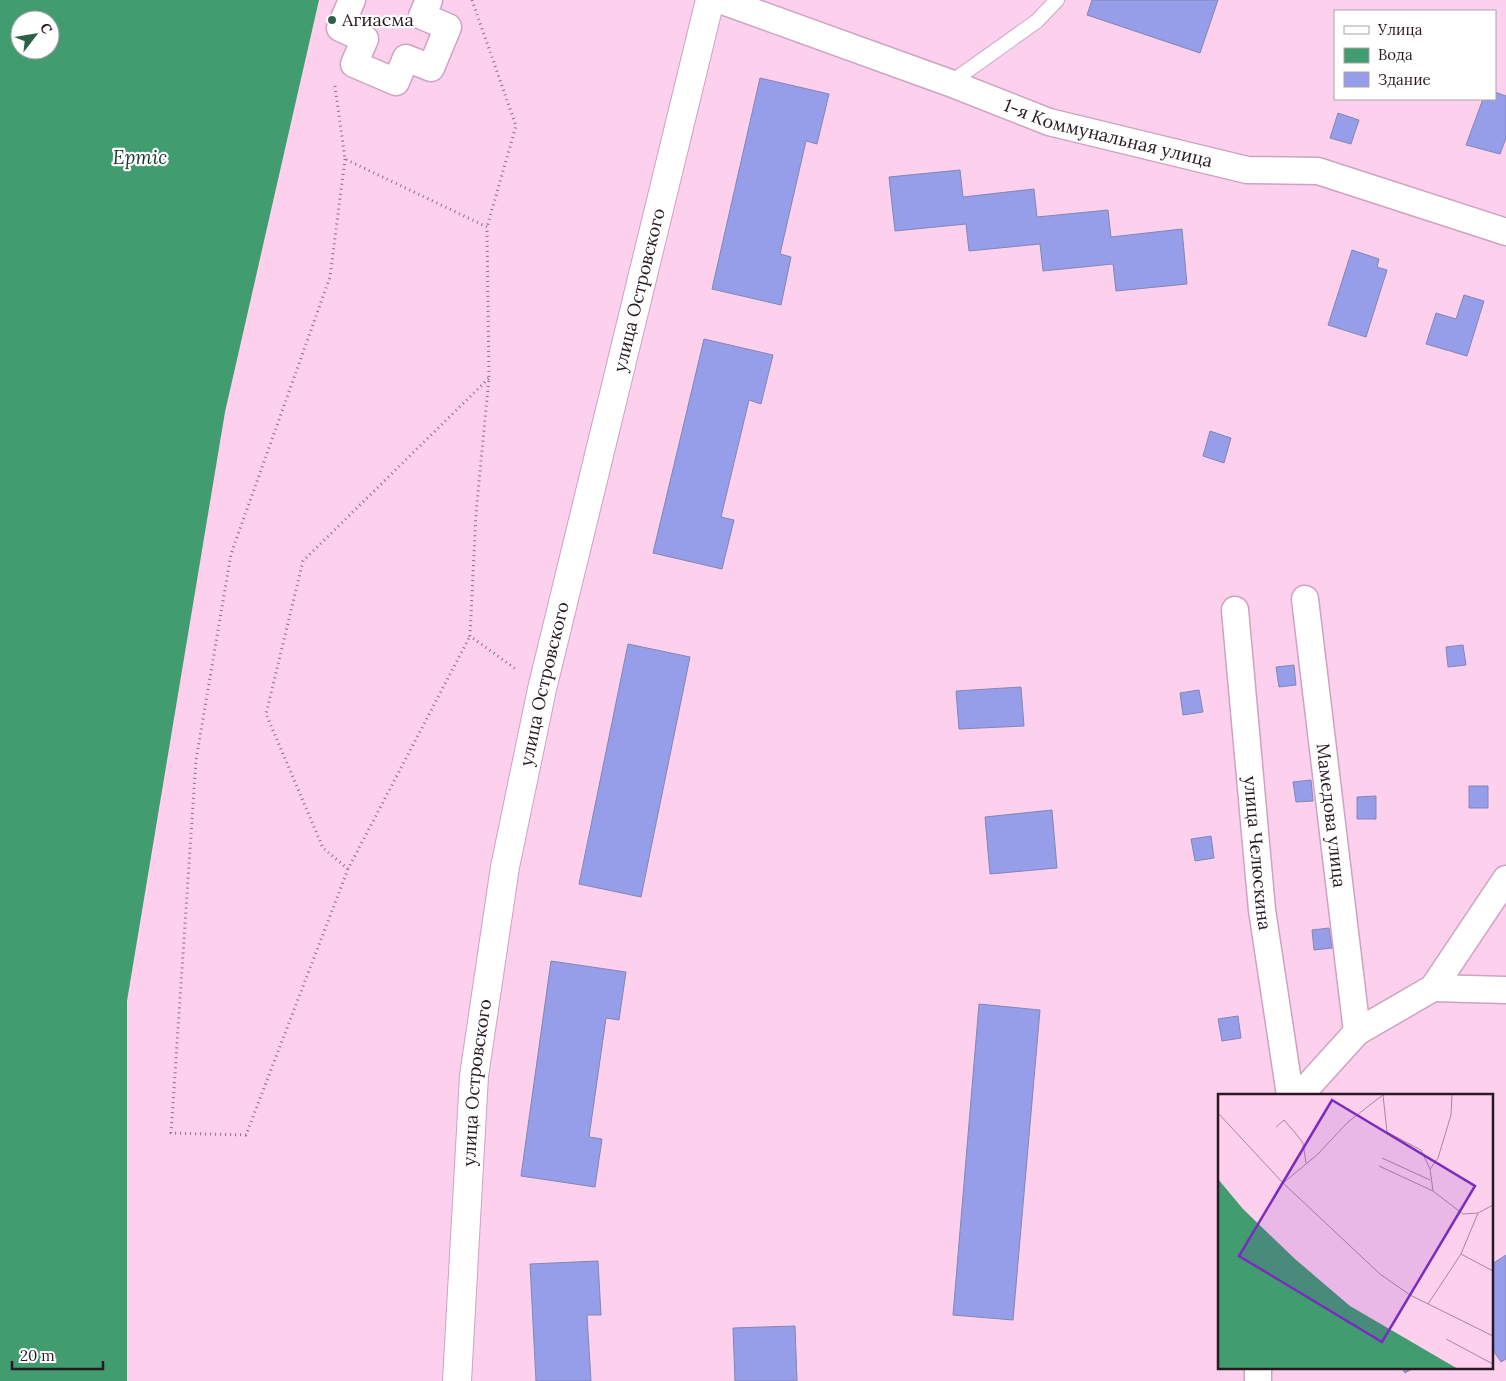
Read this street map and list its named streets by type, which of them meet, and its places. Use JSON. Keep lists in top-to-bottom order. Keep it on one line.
{"streets":{"main road":["улица Островского"],"street":["1-я Коммунальная улица","Мамедова улица","улица Челюскина"]},"water":["Ертіс"],"places":["Агиасма"],"legend":["Улица","Вода","Здание"],"scale_bar":"20 m","north":"top right"}
